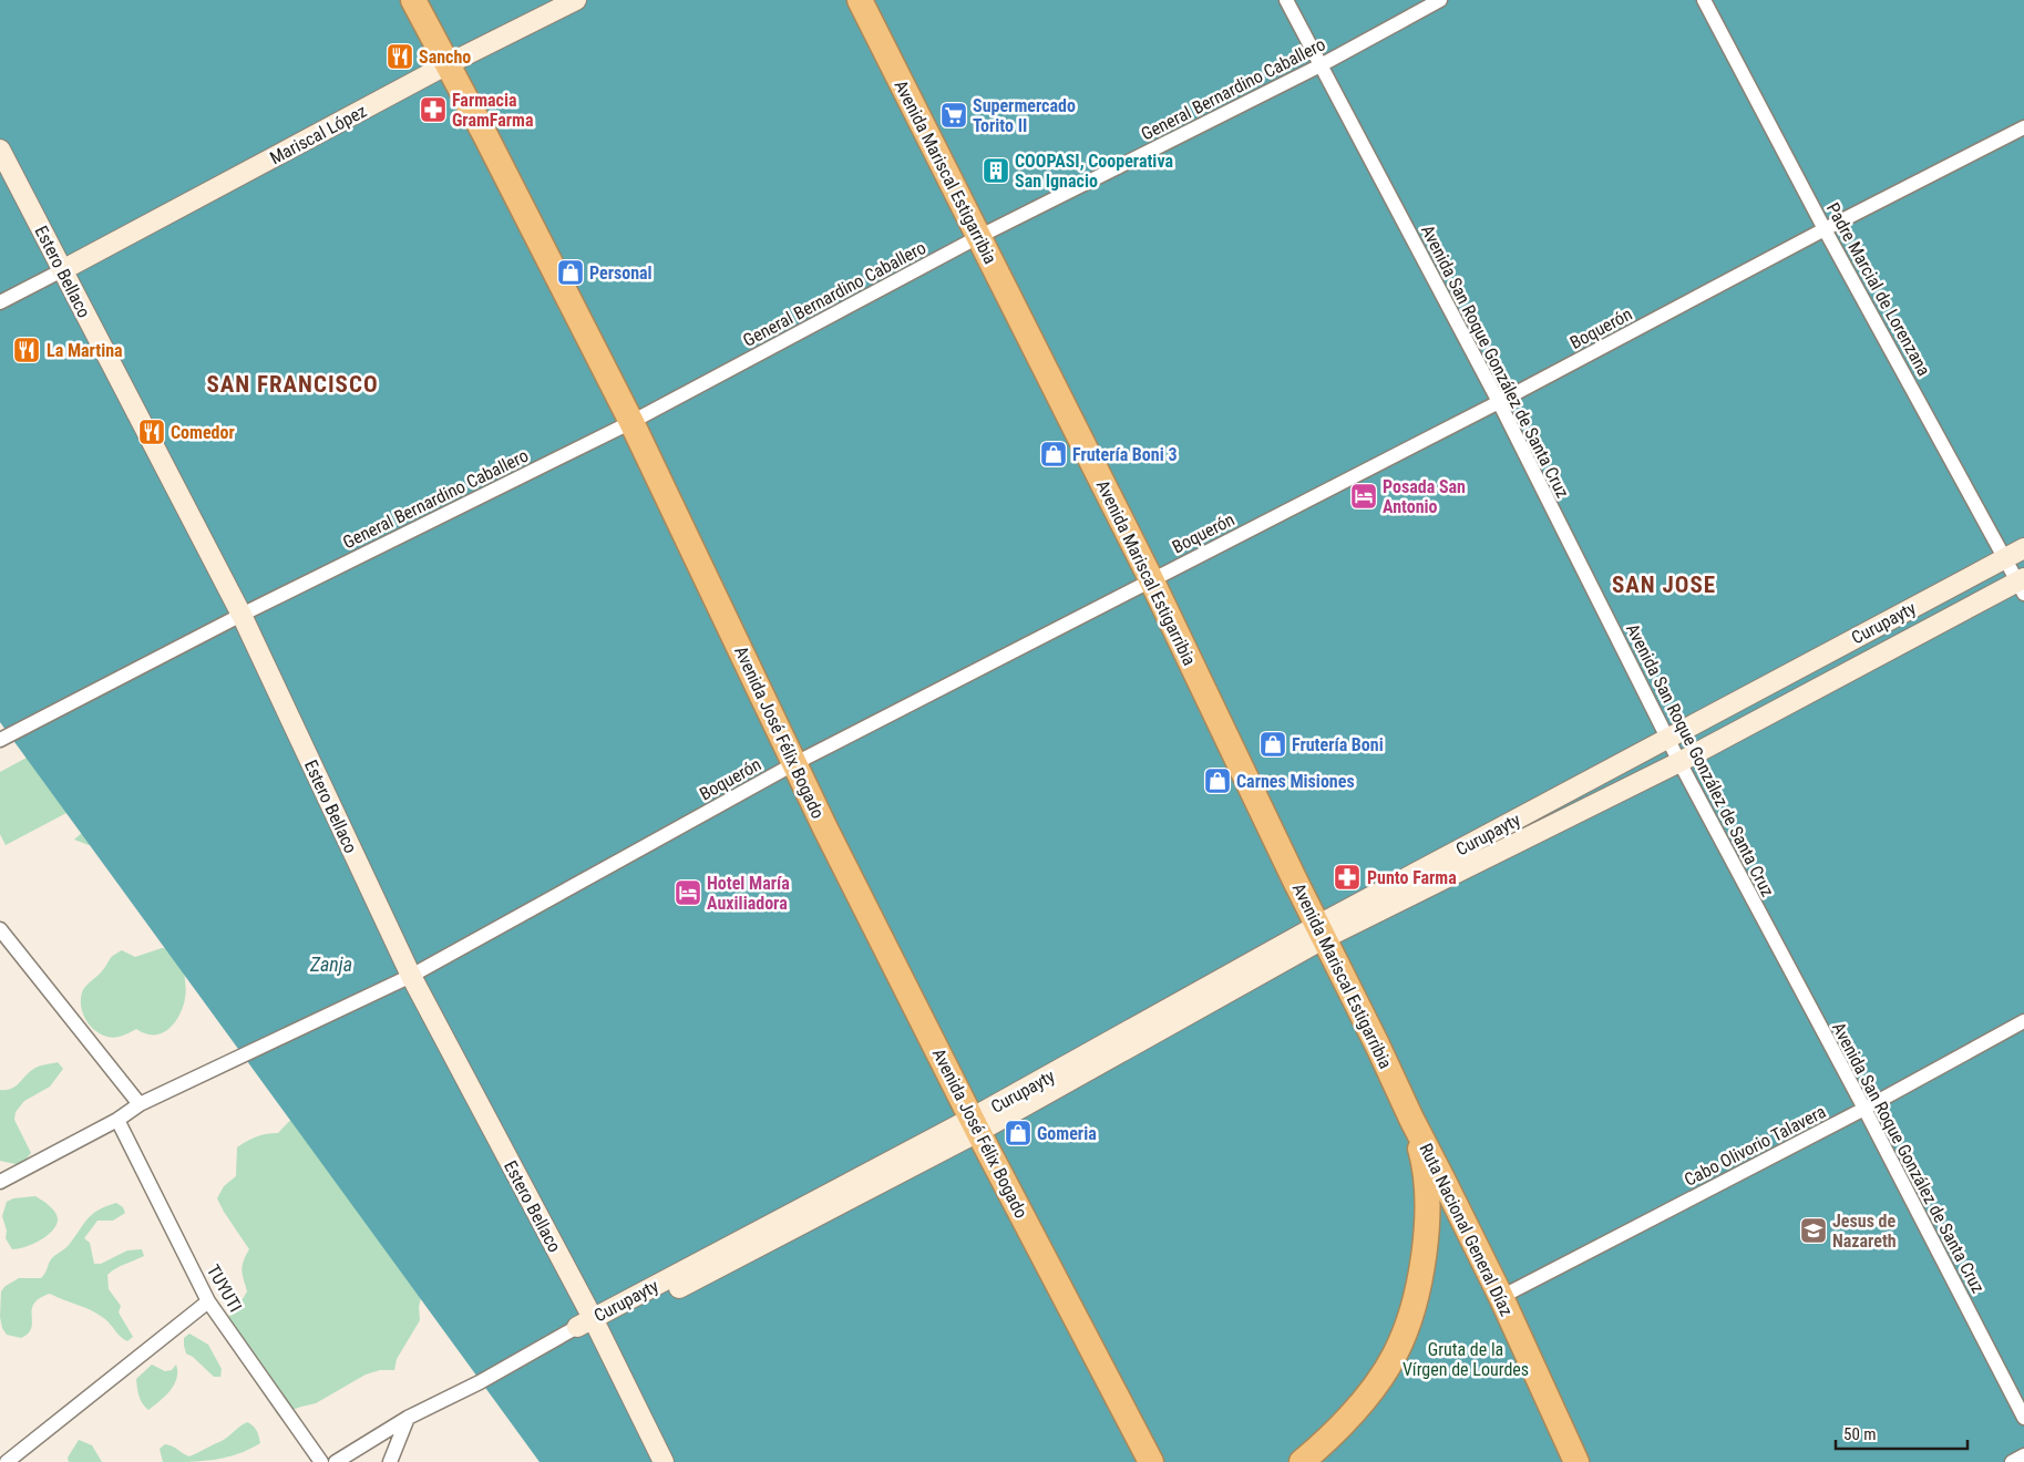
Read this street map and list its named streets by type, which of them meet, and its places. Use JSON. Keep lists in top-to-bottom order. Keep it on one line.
{"streets":{"highway":["Avenida Mariscal Estigarribia","Avenida José Félix Bogado","Ruta Nacional General Díaz"],"street":["General Bernardino Caballero","Mariscal López","Estero Bellaco","Padre Marcial de Lorenzana","Boquerón","Avenida San Roque González de Santa Cruz","Curupayty","Cabo Olivorio Talavera","TUYUTI"]},"crossings":[["General Bernardino Caballero","Avenida Mariscal Estigarribia"],["General Bernardino Caballero","Estero Bellaco"],["General Bernardino Caballero","Avenida San Roque González de Santa Cruz"],["General Bernardino Caballero","Avenida José Félix Bogado"],["Mariscal López","Estero Bellaco"],["Mariscal López","Avenida José Félix Bogado"],["Avenida Mariscal Estigarribia","Boquerón"],["Avenida Mariscal Estigarribia","Curupayty"],["Avenida Mariscal Estigarribia","Ruta Nacional General Díaz"],["Estero Bellaco","Boquerón"],["Estero Bellaco","Curupayty"],["Padre Marcial de Lorenzana","Boquerón"],["Padre Marcial de Lorenzana","Curupayty"],["Boquerón","Avenida San Roque González de Santa Cruz"],["Boquerón","Avenida José Félix Bogado"],["Boquerón","TUYUTI"],["Avenida San Roque González de Santa Cruz","Curupayty"],["Avenida San Roque González de Santa Cruz","Cabo Olivorio Talavera"],["Curupayty","Avenida José Félix Bogado"],["Cabo Olivorio Talavera","Ruta Nacional General Díaz"]],"districts":["SAN FRANCISCO","SAN JOSE"],"water":["Zanja"],"parks":["Gruta de la Vírgen de Lourdes"],"places":{"restaurant":["Sancho","La Martina","Comedor"],"pharmacy":["Farmacia GramFarma","Punto Farma"],"supermarket":["Supermercado Torito II"],"building":["COOPASI, Cooperativa San Ignacio"],"shop":["Personal","Frutería Boni 3","Frutería Boni","Carnes Misiones","Gomeria"],"hotel":["Posada San Antonio","Hotel María Auxiliadora"],"school or university":["Jesus de Nazareth"]},"scale_bar":"50 m"}
